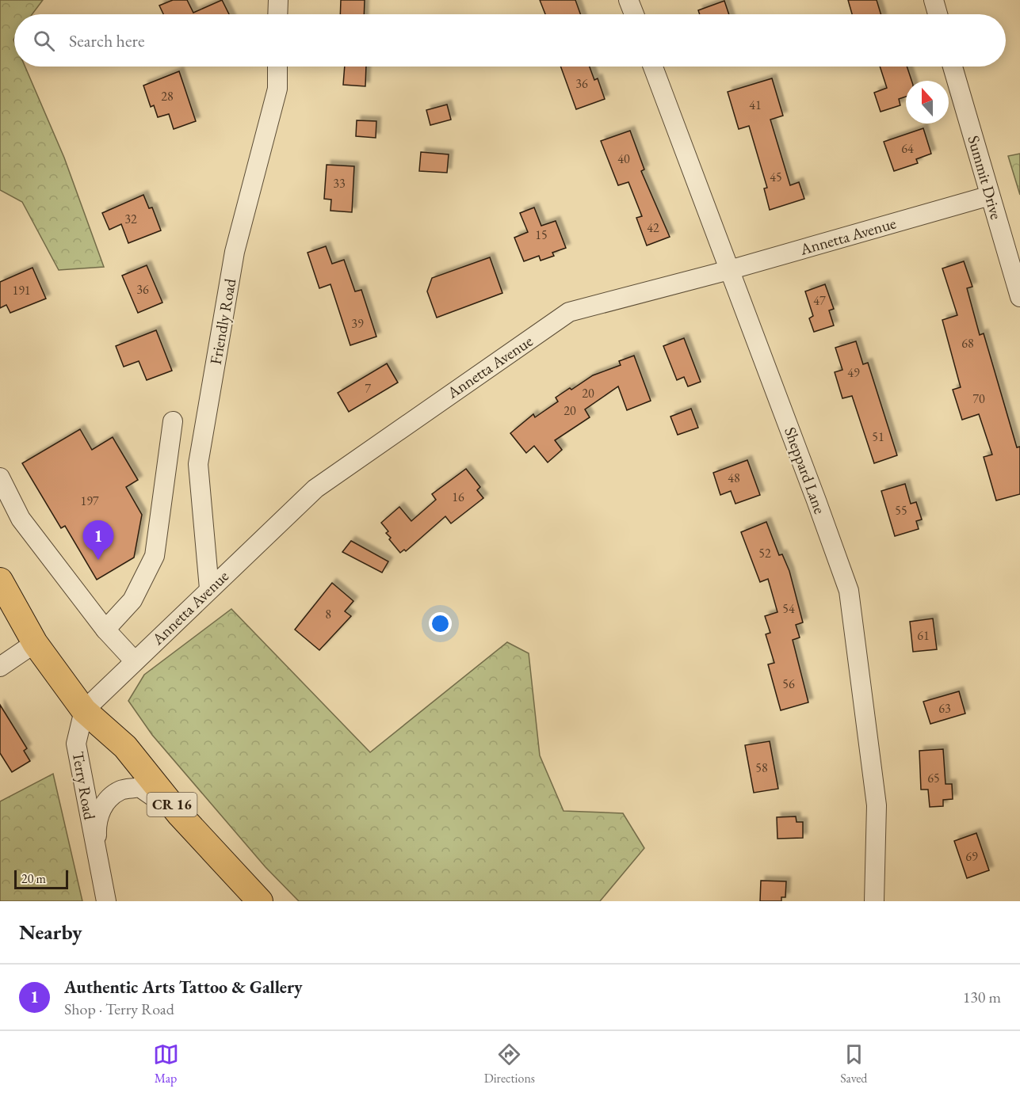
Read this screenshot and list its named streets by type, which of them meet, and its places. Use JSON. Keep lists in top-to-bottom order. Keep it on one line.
{"streets":{"main road":["CR 16"],"street":["Summit Drive","Annetta Avenue","Friendly Road","Sheppard Lane","Terry Road"]},"crossings":[["Summit Drive","Annetta Avenue"],["Annetta Avenue","Friendly Road"],["Annetta Avenue","Sheppard Lane"],["Annetta Avenue","Terry Road"],["Annetta Avenue","CR 16"],["Terry Road","CR 16"]],"house_numbers":["36","28","41","64","40","45","33","32","42","15","36","191","47","39","68","49","7","20","70","20","51","48","16","197","55","52","54","8","61","56","63","58","65","69"],"scale_bar":"20 m","north":"top","page":{"search":"Search here","pins":"1","scale":"20 m","heading":"Nearby","list":[{"mark":"1","name":"Authentic Arts Tattoo & Gallery","note":"Shop · Terry Road","value":"130 m"}],"nav":["Map","Directions","Saved"]}}
